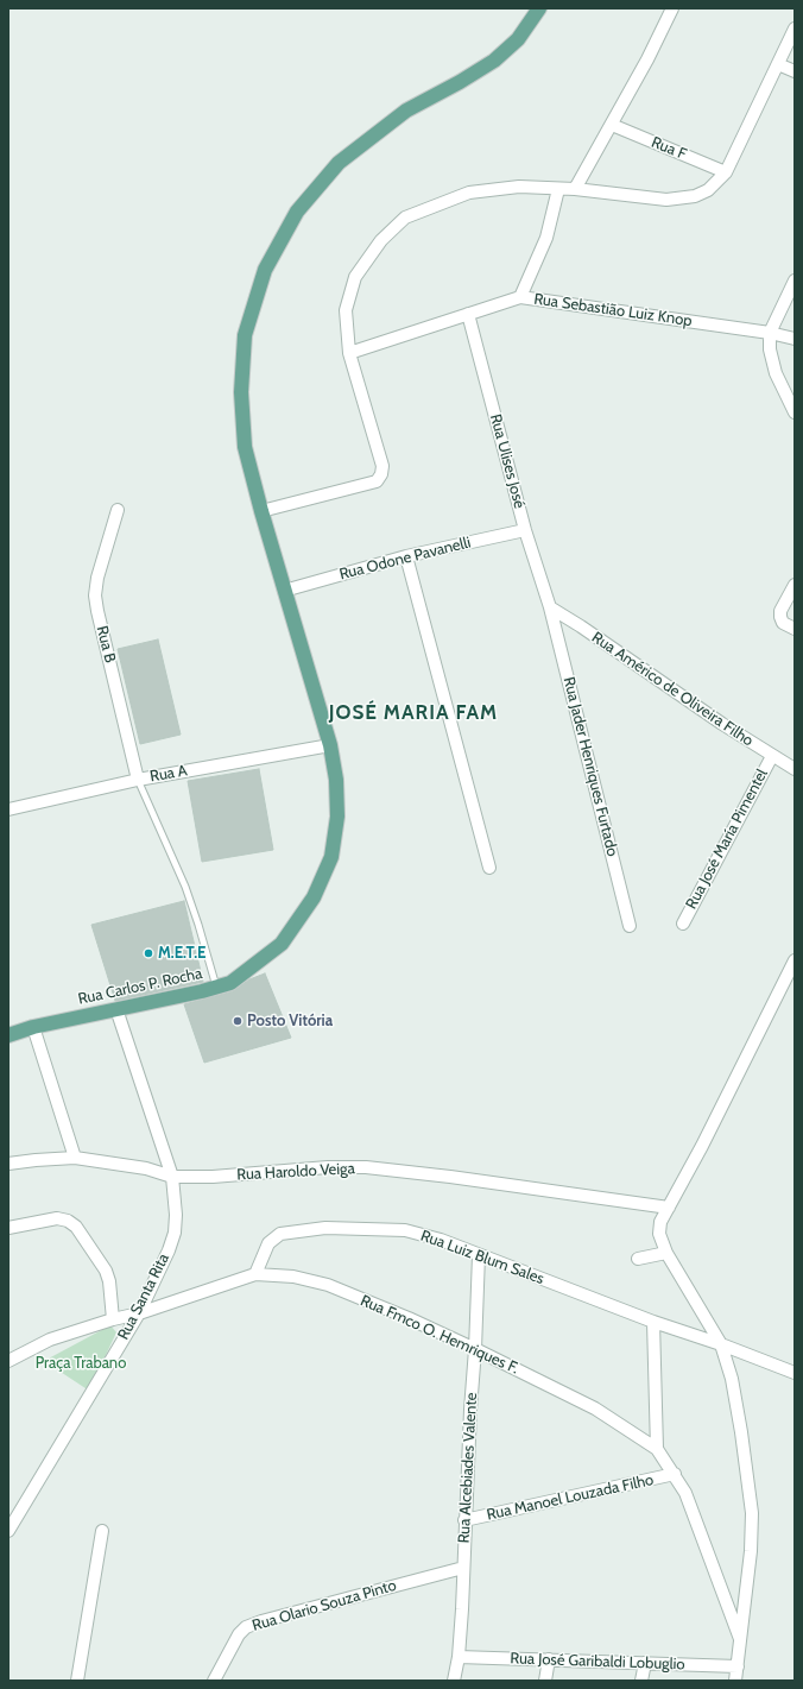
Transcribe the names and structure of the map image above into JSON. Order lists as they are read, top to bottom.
{
  "streets": {
    "main road": ["Rua Carlos P. Rocha"],
    "street": [
      "Rua F",
      "Rua Sebastião Luiz Knop",
      "Rua Ulises José",
      "Rua Odone Pavanelli",
      "Rua B",
      "Rua Américo de Oliveira Filho",
      "Rua Jader Henriques Furtado",
      "Rua A",
      "Rua José María Pimentel",
      "Rua Haroldo Veiga",
      "Rua Luiz Blum Sales",
      "Rua Santa Rita",
      "Rua Fmco O. Hemriques F.",
      "Rua Alcebiades Valente",
      "Rua Manoel Louzada Filho",
      "Rua Olario Souza Pinto",
      "Rua José Garibaldi Lobuglio"
    ]
  },
  "crossings": [
    ["Rua Sebastião Luiz Knop", "Rua Ulises José"],
    ["Rua Ulises José", "Rua Odone Pavanelli"],
    ["Rua Ulises José", "Rua Américo de Oliveira Filho"],
    ["Rua Ulises José", "Rua Jader Henriques Furtado"],
    ["Rua Odone Pavanelli", "Rua Carlos P. Rocha"],
    ["Rua B", "Rua A"],
    ["Rua Américo de Oliveira Filho", "Rua Jader Henriques Furtado"],
    ["Rua Américo de Oliveira Filho", "Rua José María Pimentel"],
    ["Rua A", "Rua Carlos P. Rocha"],
    ["Rua Carlos P. Rocha", "Rua Santa Rita"],
    ["Rua Haroldo Veiga", "Rua Santa Rita"],
    ["Rua Luiz Blum Sales", "Rua Fmco O. Hemriques F."],
    ["Rua Luiz Blum Sales", "Rua Alcebiades Valente"],
    ["Rua Santa Rita", "Rua Fmco O. Hemriques F."],
    ["Rua Fmco O. Hemriques F.", "Rua Alcebiades Valente"],
    ["Rua Fmco O. Hemriques F.", "Rua Manoel Louzada Filho"],
    ["Rua Alcebiades Valente", "Rua Manoel Louzada Filho"],
    ["Rua Alcebiades Valente", "Rua Olario Souza Pinto"],
    ["Rua Alcebiades Valente", "Rua José Garibaldi Lobuglio"]
  ],
  "districts": ["JOSÉ MARIA FAM"],
  "parks": ["Praça Trabano"],
  "places": ["M.E.T.E", "Posto Vitória"]
}
